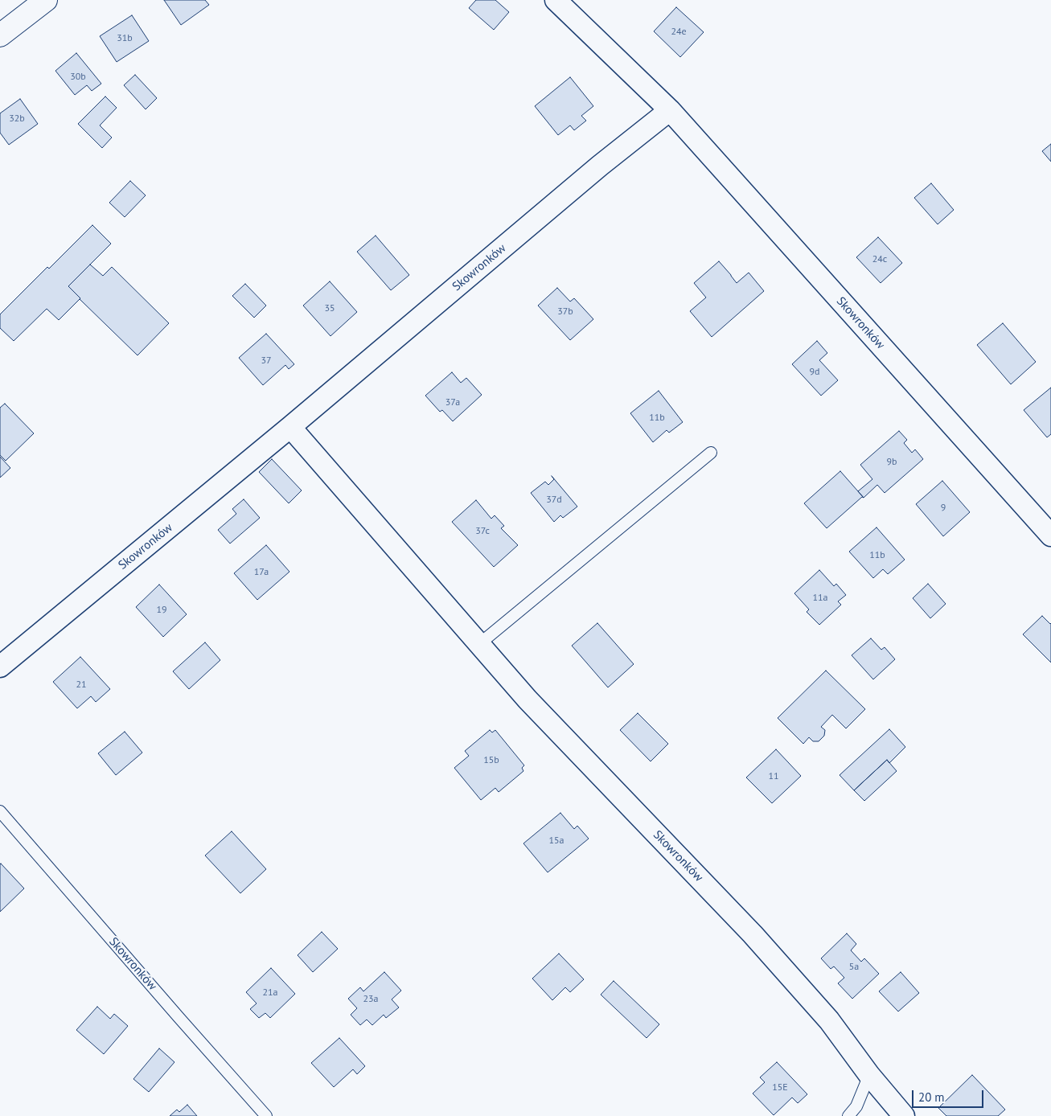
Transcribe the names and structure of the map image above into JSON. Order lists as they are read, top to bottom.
{
  "streets": {
    "street": ["Skowronków"]
  },
  "house_numbers": [
    "24e",
    "31b",
    "30b",
    "32b",
    "24c",
    "35",
    "37b",
    "37",
    "9d",
    "37a",
    "11b",
    "9b",
    "37d",
    "9",
    "37c",
    "11b",
    "17a",
    "11a",
    "19",
    "21",
    "15b",
    "11",
    "15a",
    "5a",
    "21a",
    "23a",
    "15E"
  ],
  "scale_bar": "20 m"
}
